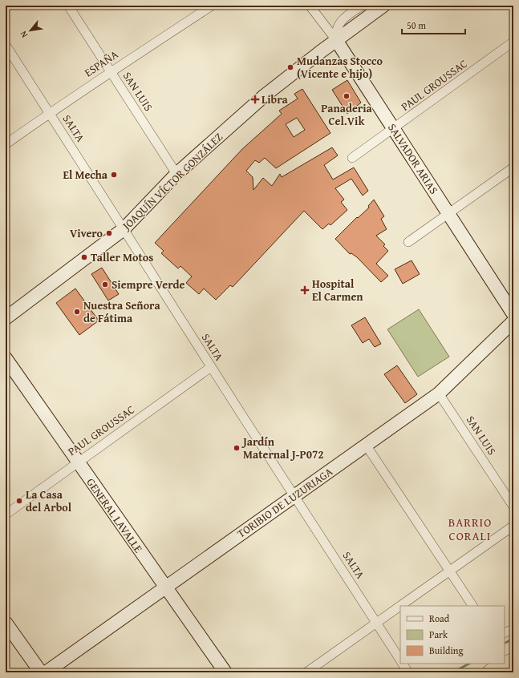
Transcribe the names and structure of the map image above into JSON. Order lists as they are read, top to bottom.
{
  "streets": {
    "street": [
      "ESPAÑA",
      "PAUL GROUSSAC",
      "SAN LUIS",
      "SALTA",
      "SALVADOR ARIAS",
      "JOAQUÍN VÍCTOR GONZÁLEZ",
      "TORIBIO DE LUZURIAGA",
      "GENERAL LAVALLE"
    ]
  },
  "crossings": [
    ["ESPAÑA", "SAN LUIS"],
    ["ESPAÑA", "SALTA"],
    ["PAUL GROUSSAC", "SALTA"],
    ["PAUL GROUSSAC", "SALVADOR ARIAS"],
    ["PAUL GROUSSAC", "GENERAL LAVALLE"],
    ["SAN LUIS", "JOAQUÍN VÍCTOR GONZÁLEZ"],
    ["SAN LUIS", "TORIBIO DE LUZURIAGA"],
    ["SALTA", "JOAQUÍN VÍCTOR GONZÁLEZ"],
    ["SALTA", "TORIBIO DE LUZURIAGA"],
    ["SALVADOR ARIAS", "JOAQUÍN VÍCTOR GONZÁLEZ"],
    ["TORIBIO DE LUZURIAGA", "GENERAL LAVALLE"]
  ],
  "districts": ["BARRIO CORALI"],
  "places": {
    "other": [
      "Mudanzas Stocco (Vicente e hijo)",
      "Panaderia Cel.Vik",
      "El Mecha",
      "Vivero",
      "Taller Motos",
      "Siempre Verde",
      "Nuestra Señora de Fátima",
      "Jardín Maternal J-P072",
      "La Casa del Arbol"
    ],
    "health": ["Libra", "Hospital El Carmen"]
  },
  "legend": ["Road", "Park", "Building"],
  "scale_bar": "50 m",
  "north": "bottom left"
}
